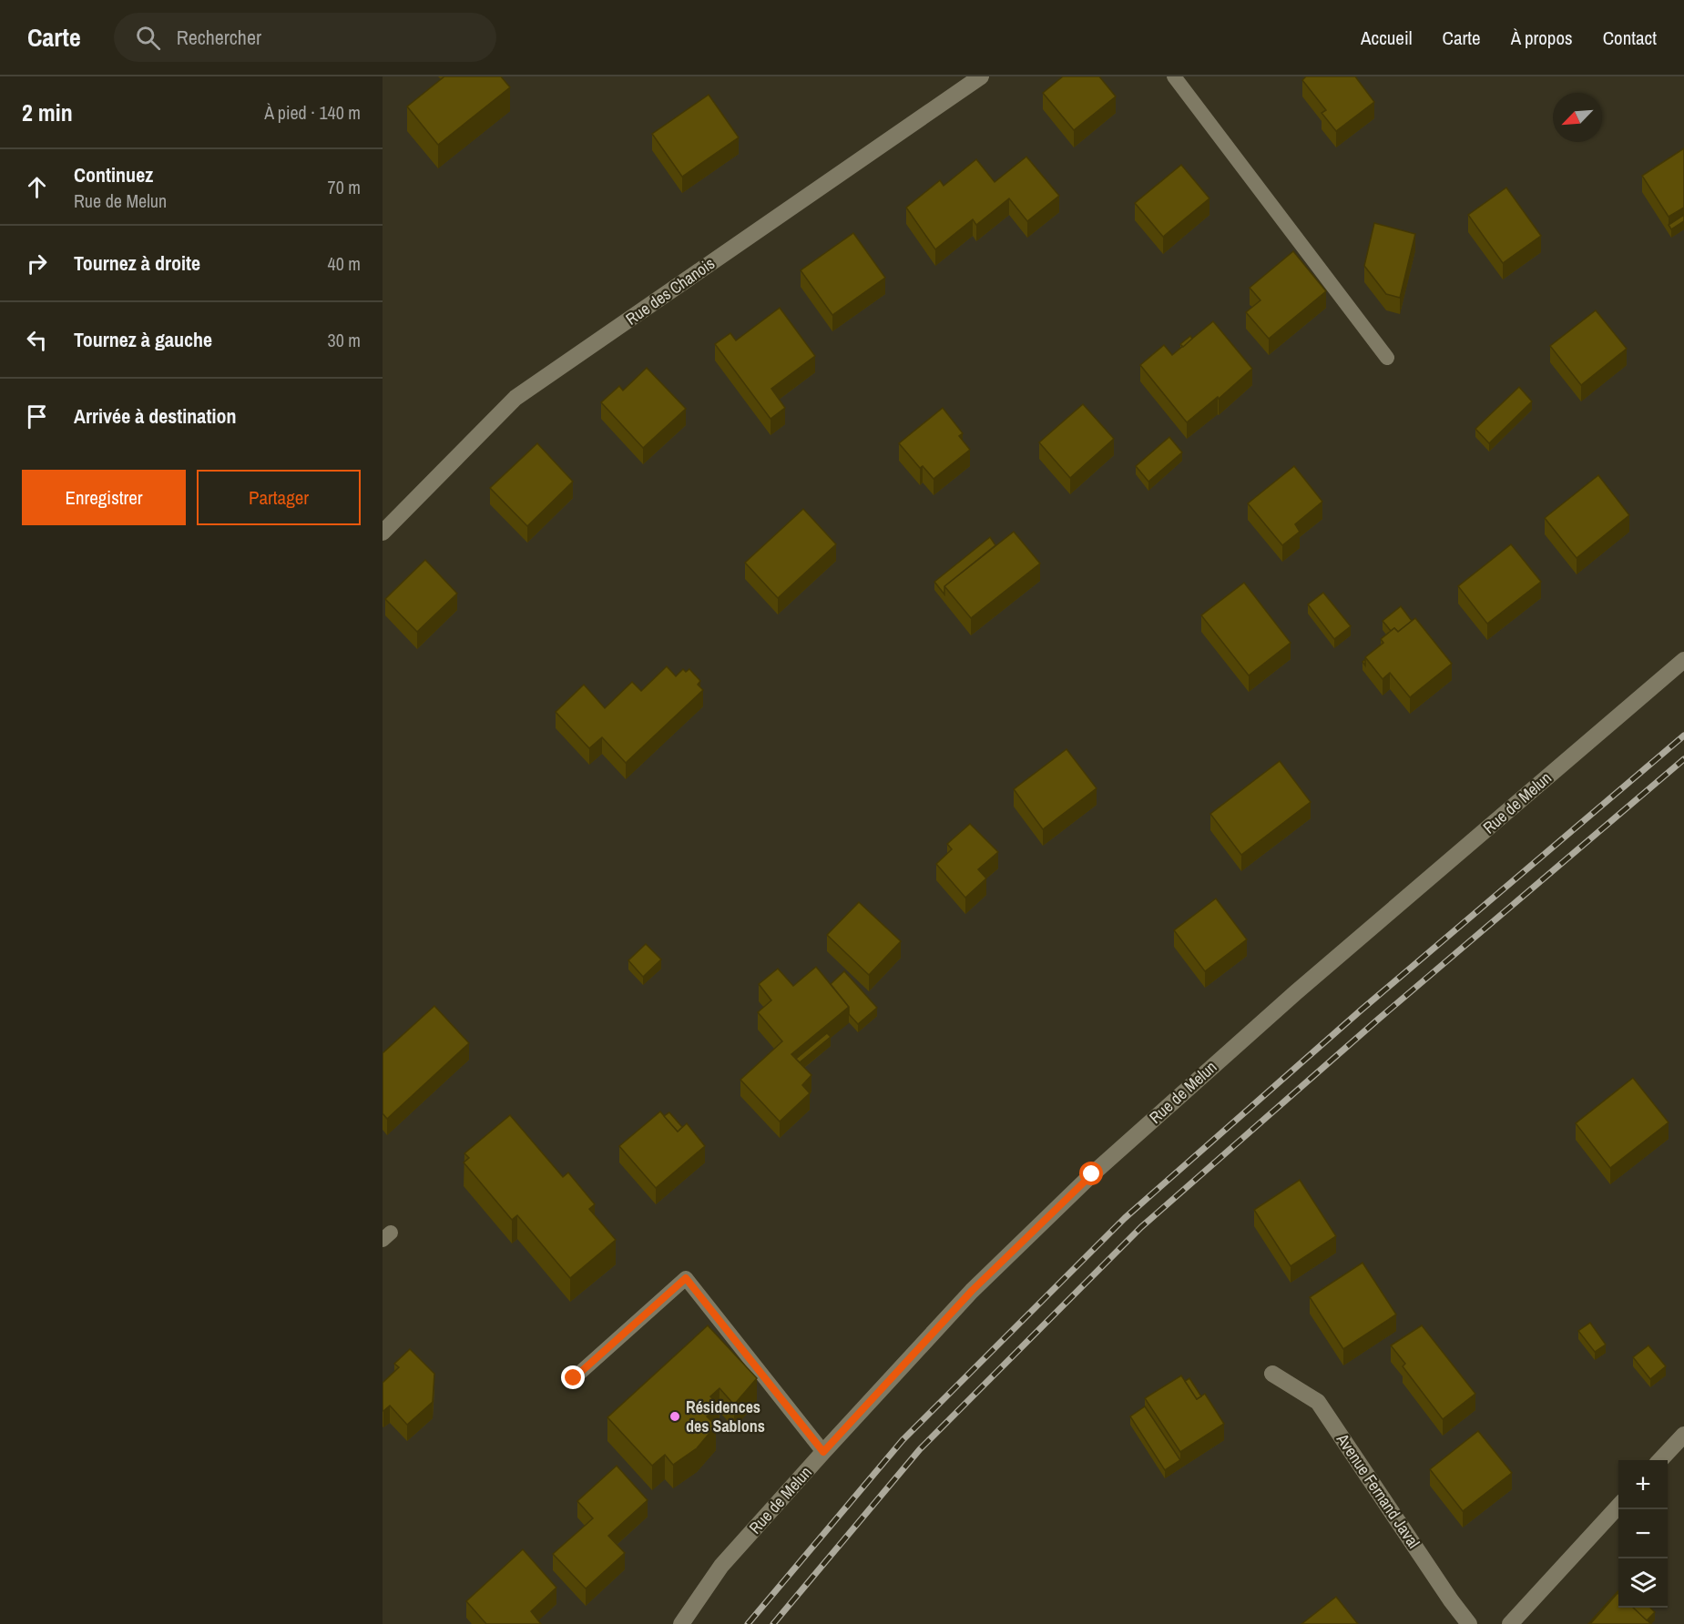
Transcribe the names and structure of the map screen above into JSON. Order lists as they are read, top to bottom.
{
  "streets": {
    "street": ["Rue des Chanois", "Rue de Melun", "Avenue Fernand Javal"]
  },
  "places": ["Résidences des Sablons"],
  "north": "bottom left",
  "page": {
    "header": "Carte",
    "search": "Rechercher",
    "nav": [
      "Accueil",
      "Carte",
      "À propos",
      "Contact"
    ],
    "heading": ["2 min", "À pied · 140 m"],
    "list": [
      ["Continuez", "Rue de Melun", "70 m"],
      ["Tournez à droite", "40 m"],
      ["Tournez à gauche", "30 m"],
      "Arrivée à destination"
    ],
    "buttons": ["Enregistrer", "Partager"],
    "map_buttons": ["+", "−"]
  }
}
